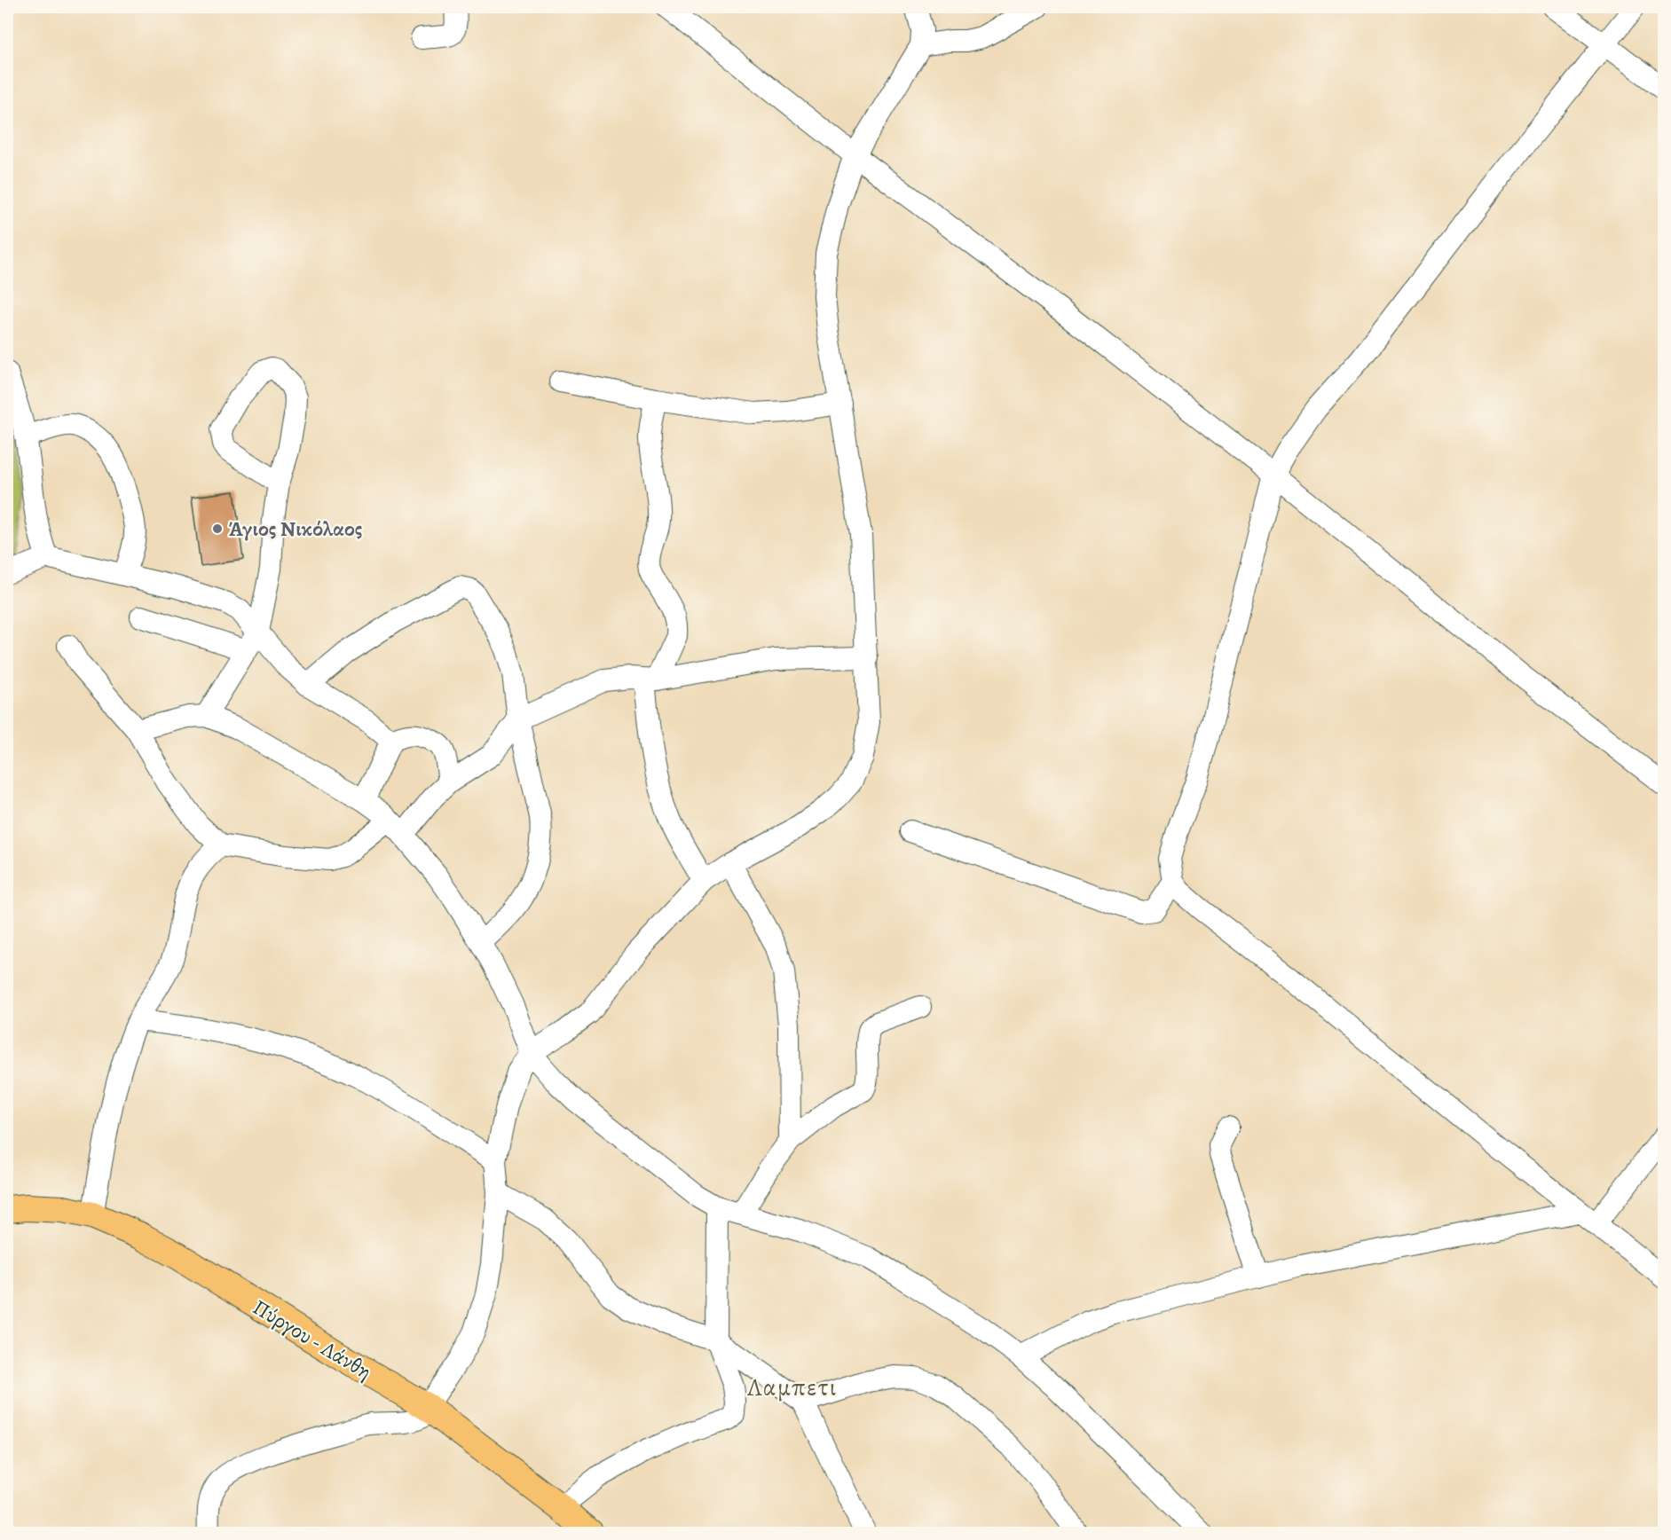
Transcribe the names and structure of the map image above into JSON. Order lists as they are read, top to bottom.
{
  "streets": {
    "main road": ["Πύργου - Λάνθη"]
  },
  "districts": ["Λαμπετι"],
  "places": ["Άγιος Νικόλαος"]
}
